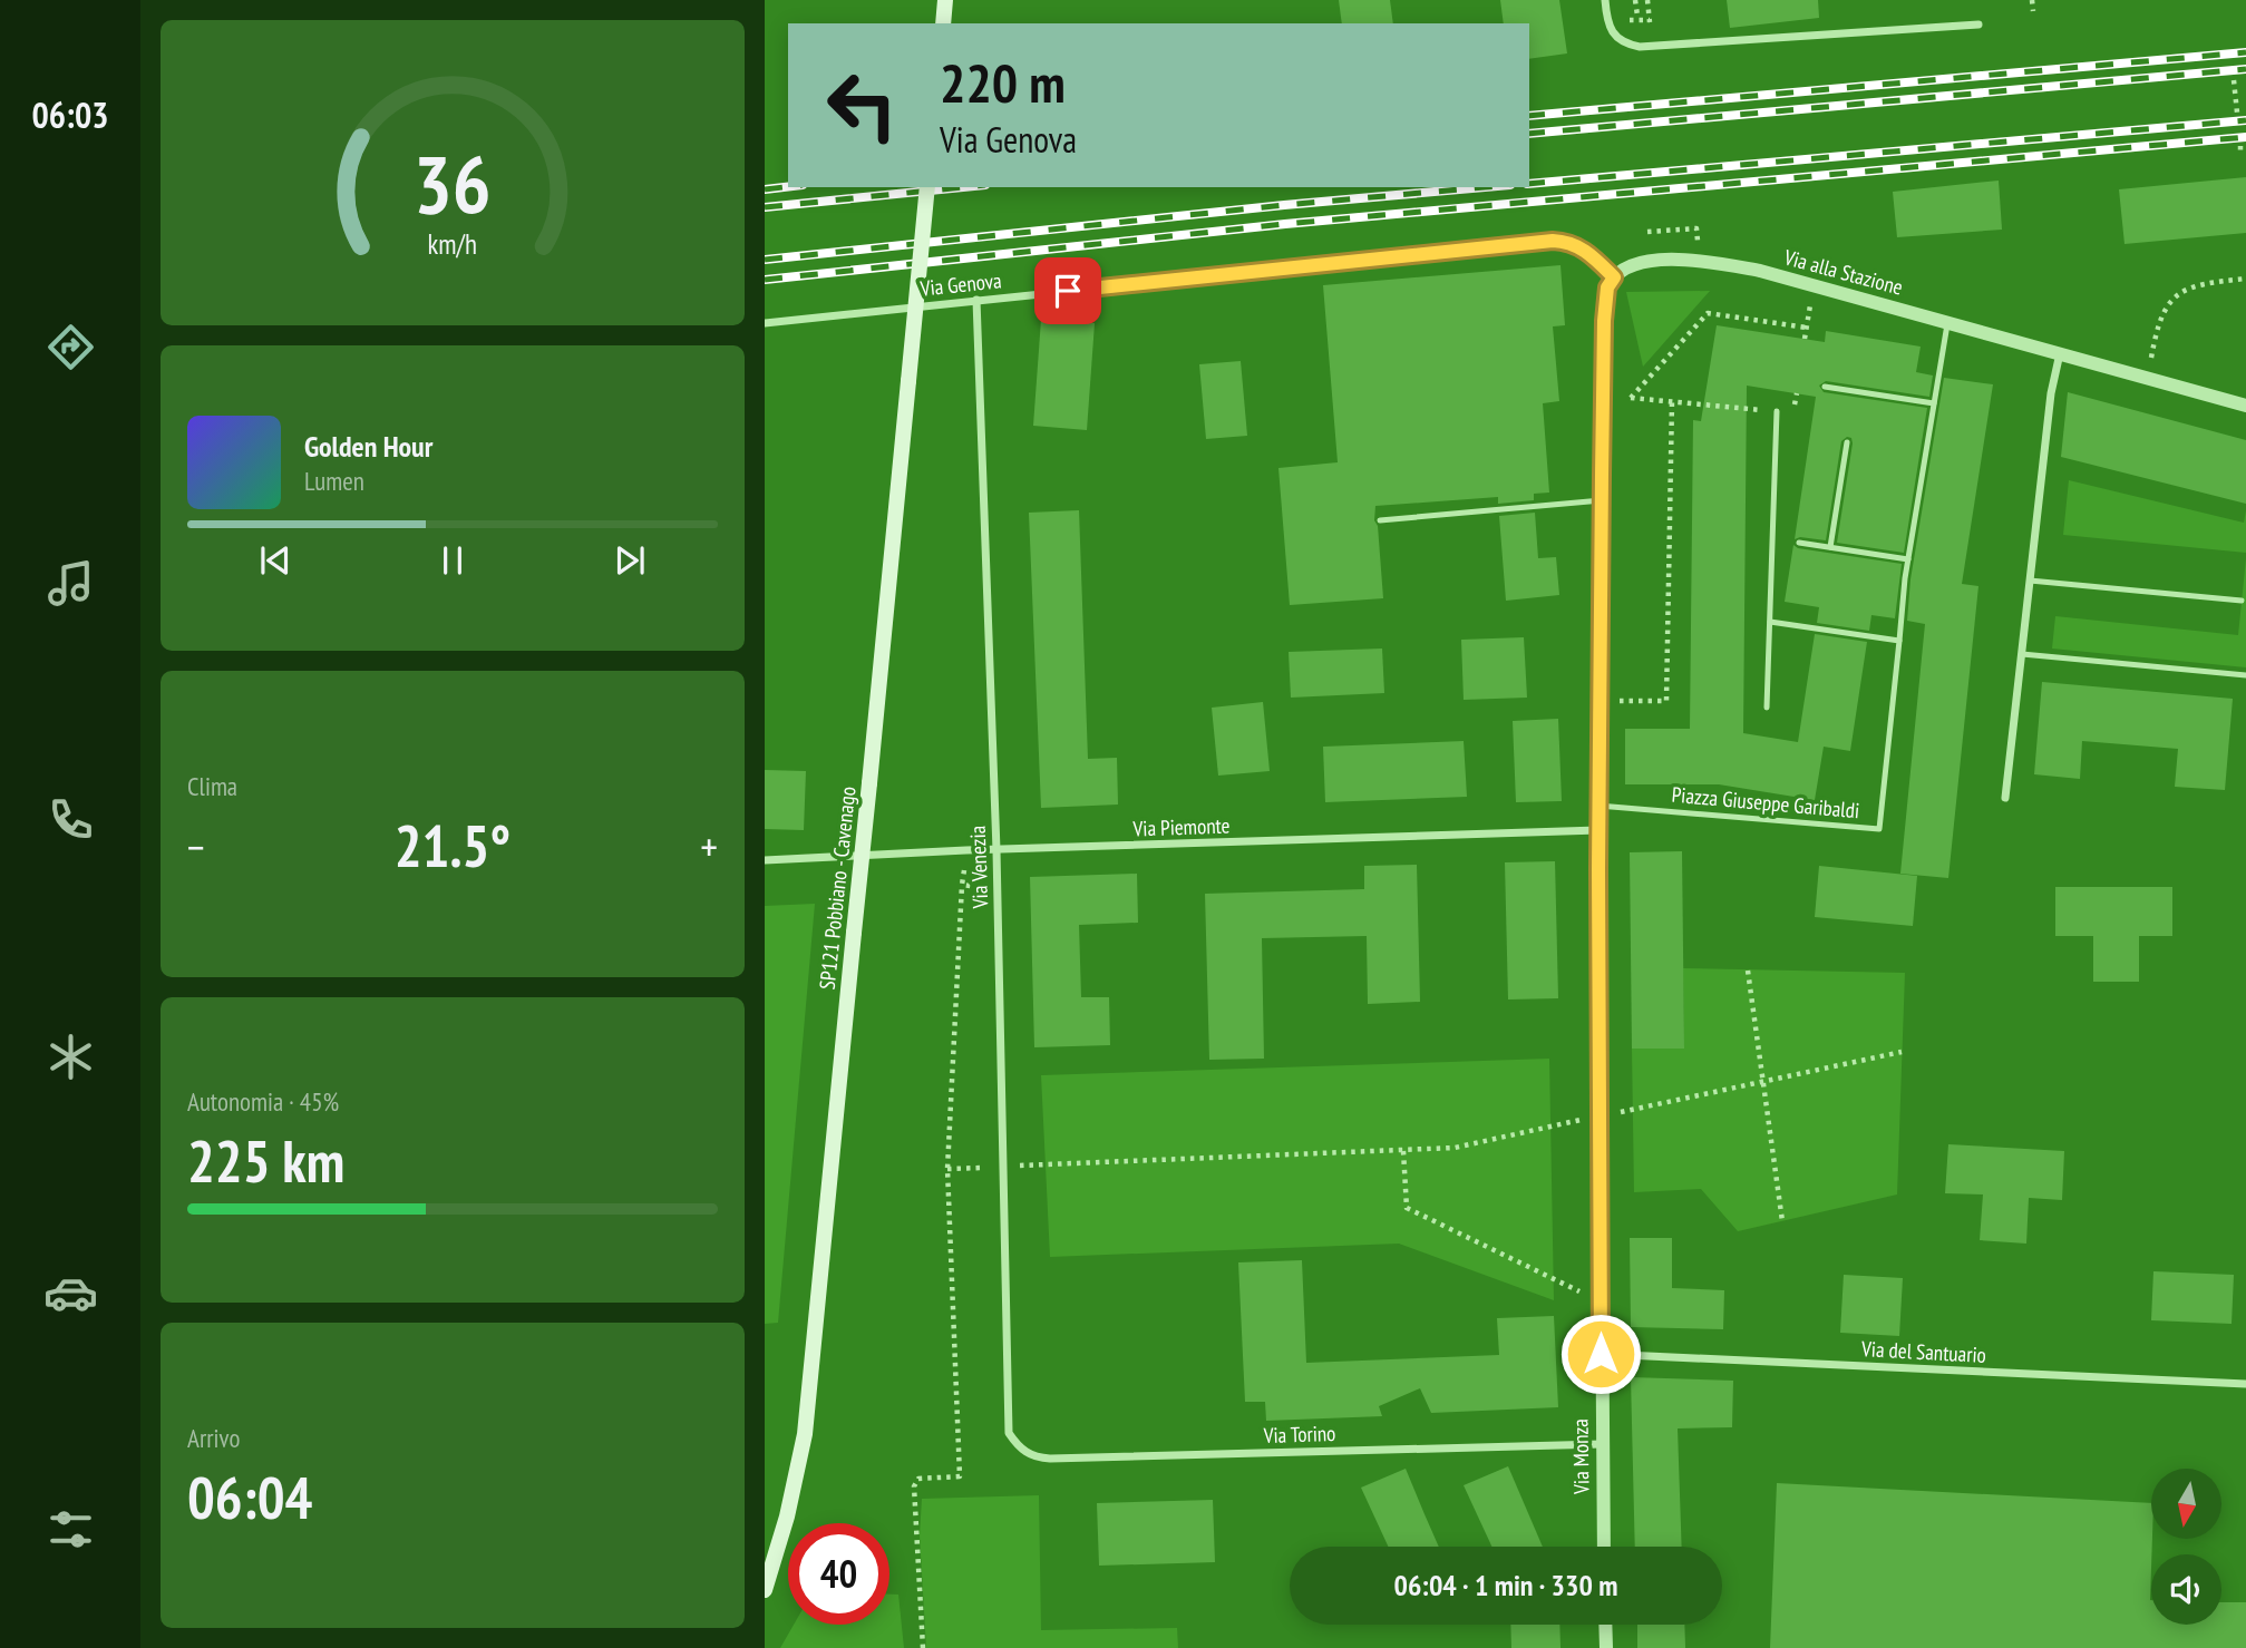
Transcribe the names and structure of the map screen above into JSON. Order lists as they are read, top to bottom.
{
  "streets": {
    "main road": ["SP121 Pobbiano - Cavenago"],
    "street": [
      "Via alla Stazione",
      "Via Genova",
      "Via Piemonte",
      "Via Venezia",
      "Via del Santuario",
      "Via Torino",
      "Via Monza"
    ],
    "lane": ["Piazza Giuseppe Garibaldi"]
  },
  "crossings": [
    ["Via alla Stazione", "Via Genova"],
    ["Via alla Stazione", "Piazza Giuseppe Garibaldi"],
    ["Via alla Stazione", "Via Monza"],
    ["Via Genova", "Via Venezia"],
    ["Via Genova", "Via Monza"],
    ["Piazza Giuseppe Garibaldi", "Via Monza"],
    ["Via Piemonte", "Via Venezia"],
    ["Via Piemonte", "Via Monza"],
    ["Via Venezia", "Via Torino"],
    ["Via del Santuario", "Via Monza"],
    ["Via Torino", "Via Monza"]
  ],
  "north": "bottom",
  "page": {
    "tabs": "06:03",
    "turn": ["220 m", "Via Genova"],
    "song": ["Golden Hour", "Lumen"],
    "tile": [
      "Clima",
      ["Autonomia · 45%", "225 km"],
      ["Arrivo", "06:04"]
    ],
    "heat": ["−", "21.5°", "+"],
    "limit": "40",
    "trip": "06:04 · 1 min · 330 m",
    "gauge": ["36", "km/h"]
  }
}
